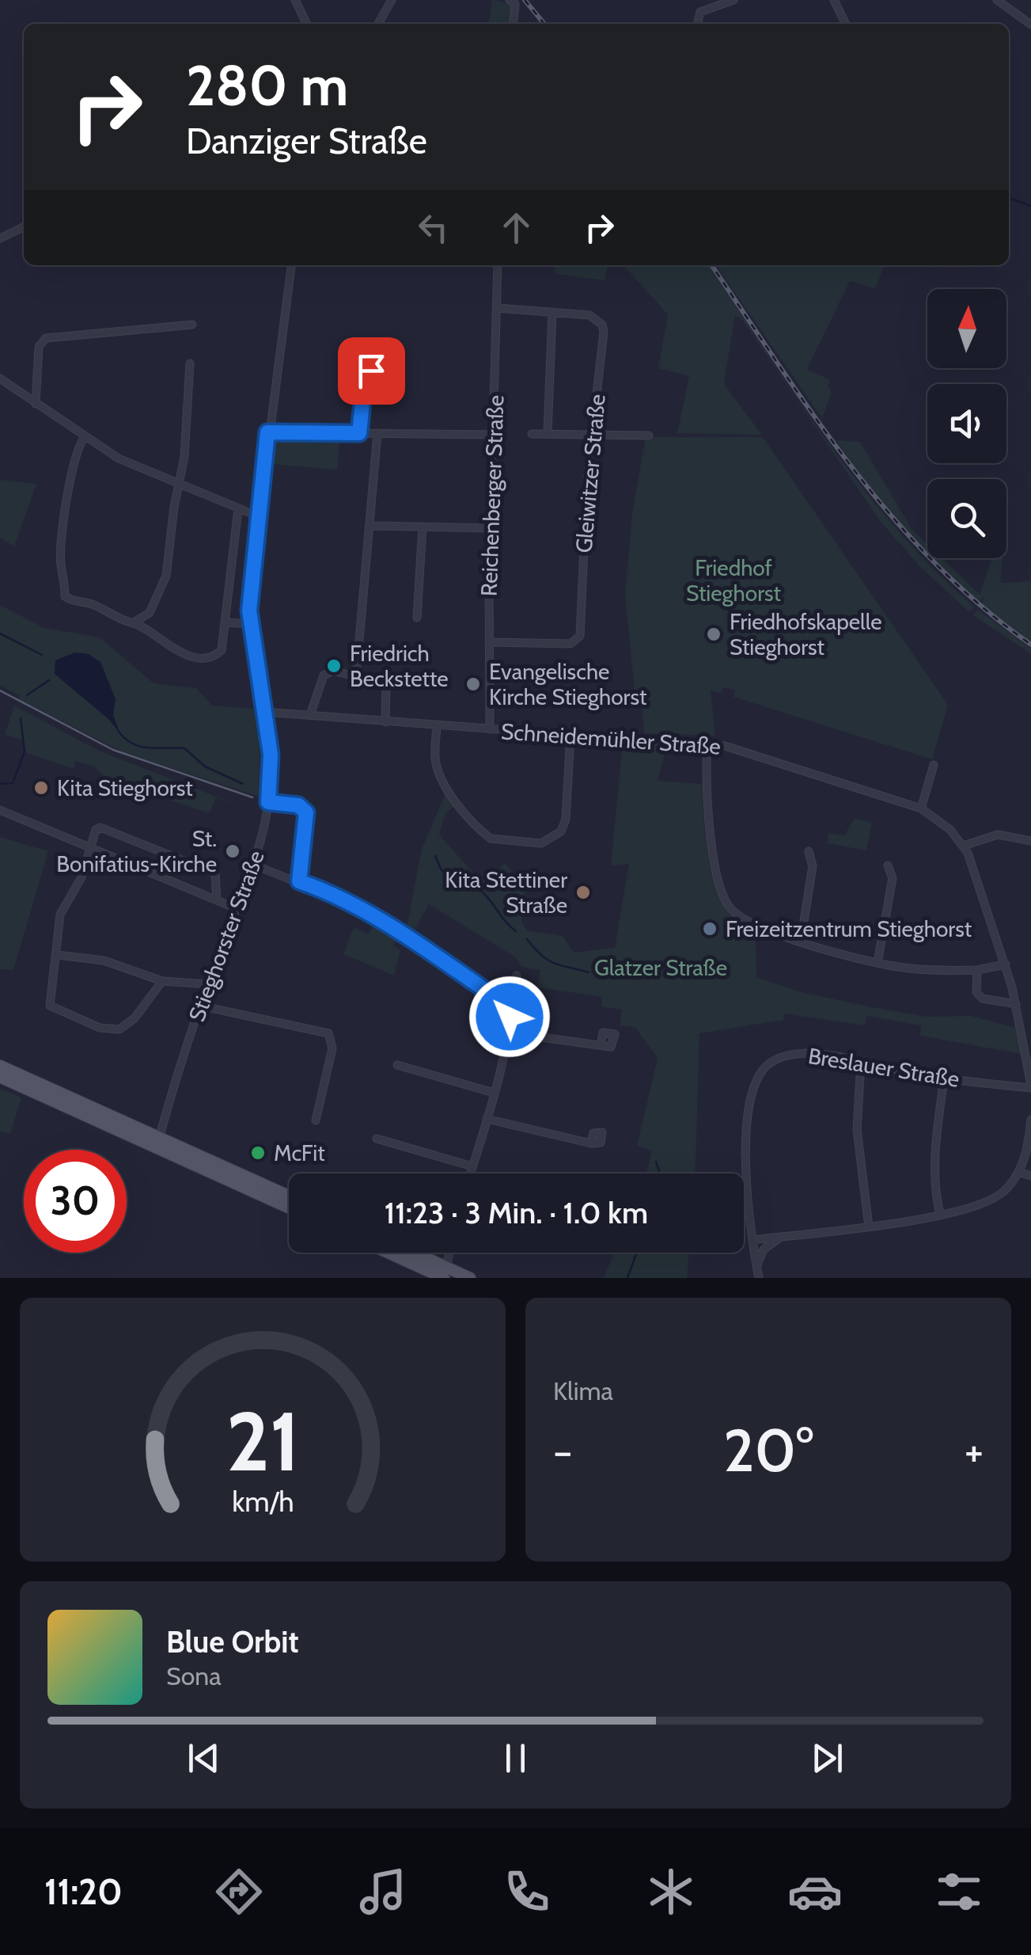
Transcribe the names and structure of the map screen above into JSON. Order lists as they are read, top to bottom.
{
  "streets": {
    "street": [
      "Gleiwitzer Straße",
      "Reichenberger Straße",
      "Schneidemühler Straße",
      "Stieghorster Straße",
      "Breslauer Straße"
    ]
  },
  "crossings": [
    ["Gleiwitzer Straße", "Reichenberger Straße"],
    ["Reichenberger Straße", "Schneidemühler Straße"],
    ["Schneidemühler Straße", "Stieghorster Straße"],
    ["Schneidemühler Straße", "Breslauer Straße"]
  ],
  "parks": ["Friedhof Stieghorst", "Glatzer Straße"],
  "places": [
    "Friedhofskapelle Stieghorst",
    "Friedrich Beckstette",
    "Evangelische Kirche Stieghorst",
    "Kita Stieghorst",
    "St. Bonifatius-Kirche",
    "Kita Stettiner Straße",
    "Freizeitzentrum Stieghorst",
    "McFit"
  ],
  "north": "top",
  "page": {
    "turn": ["280 m", "Danziger Straße"],
    "limit": "30",
    "trip": "11:23 · 3 Min. · 1.0 km",
    "tile": "Klima",
    "heat": ["−", "20°", "+"],
    "song": ["Blue Orbit", "Sona"],
    "tabs": "11:20",
    "gauge": ["21", "km/h"]
  }
}
